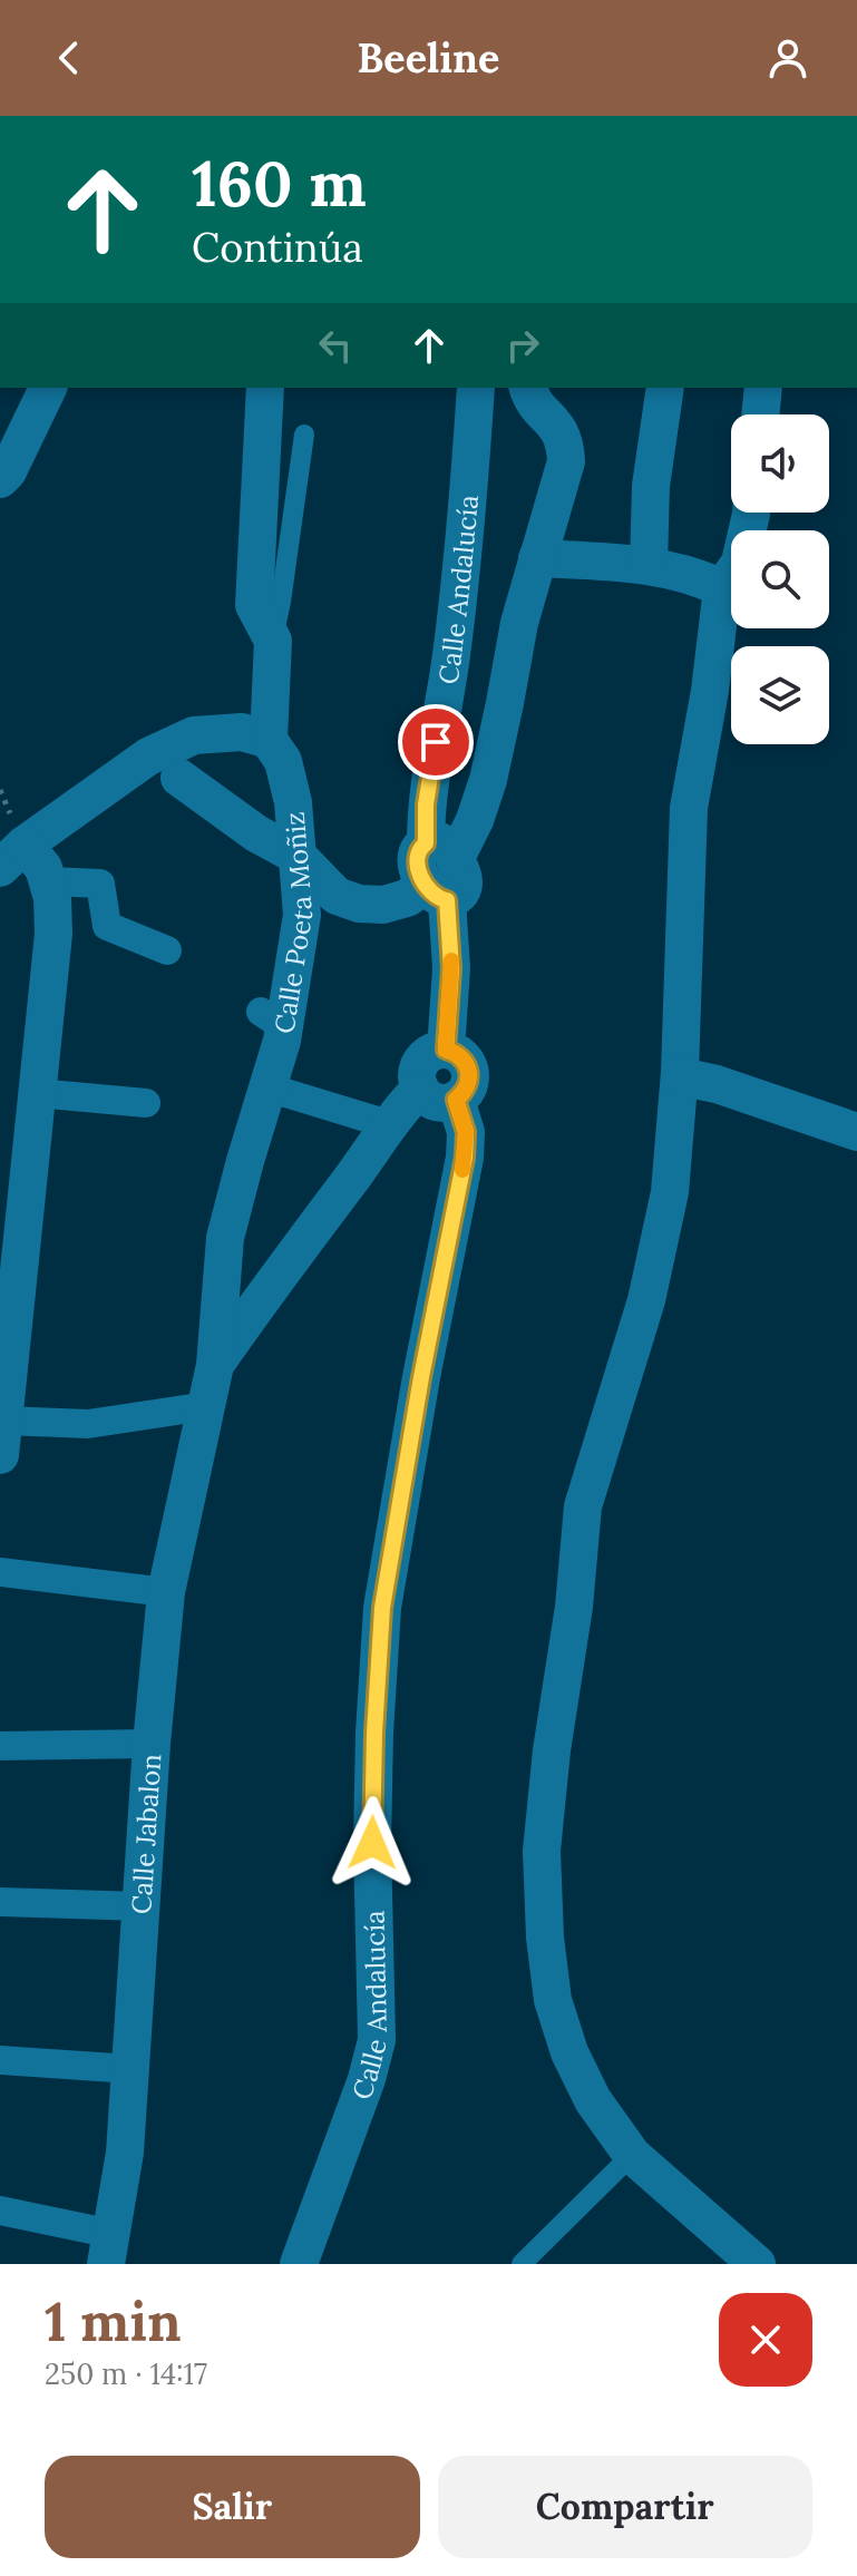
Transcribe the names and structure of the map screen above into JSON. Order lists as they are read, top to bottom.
{
  "streets": {
    "street": ["Calle Andalucía", "Calle Poeta Moñiz", "Calle Jabalon"]
  },
  "crossings": [
    ["Calle Poeta Moñiz", "Calle Jabalon"]
  ],
  "page": {
    "header": "Beeline",
    "turn": ["160 m", "Continúa"],
    "heading": ["1 min", "250 m · 14:17"],
    "buttons": ["Salir", "Compartir"]
  }
}
